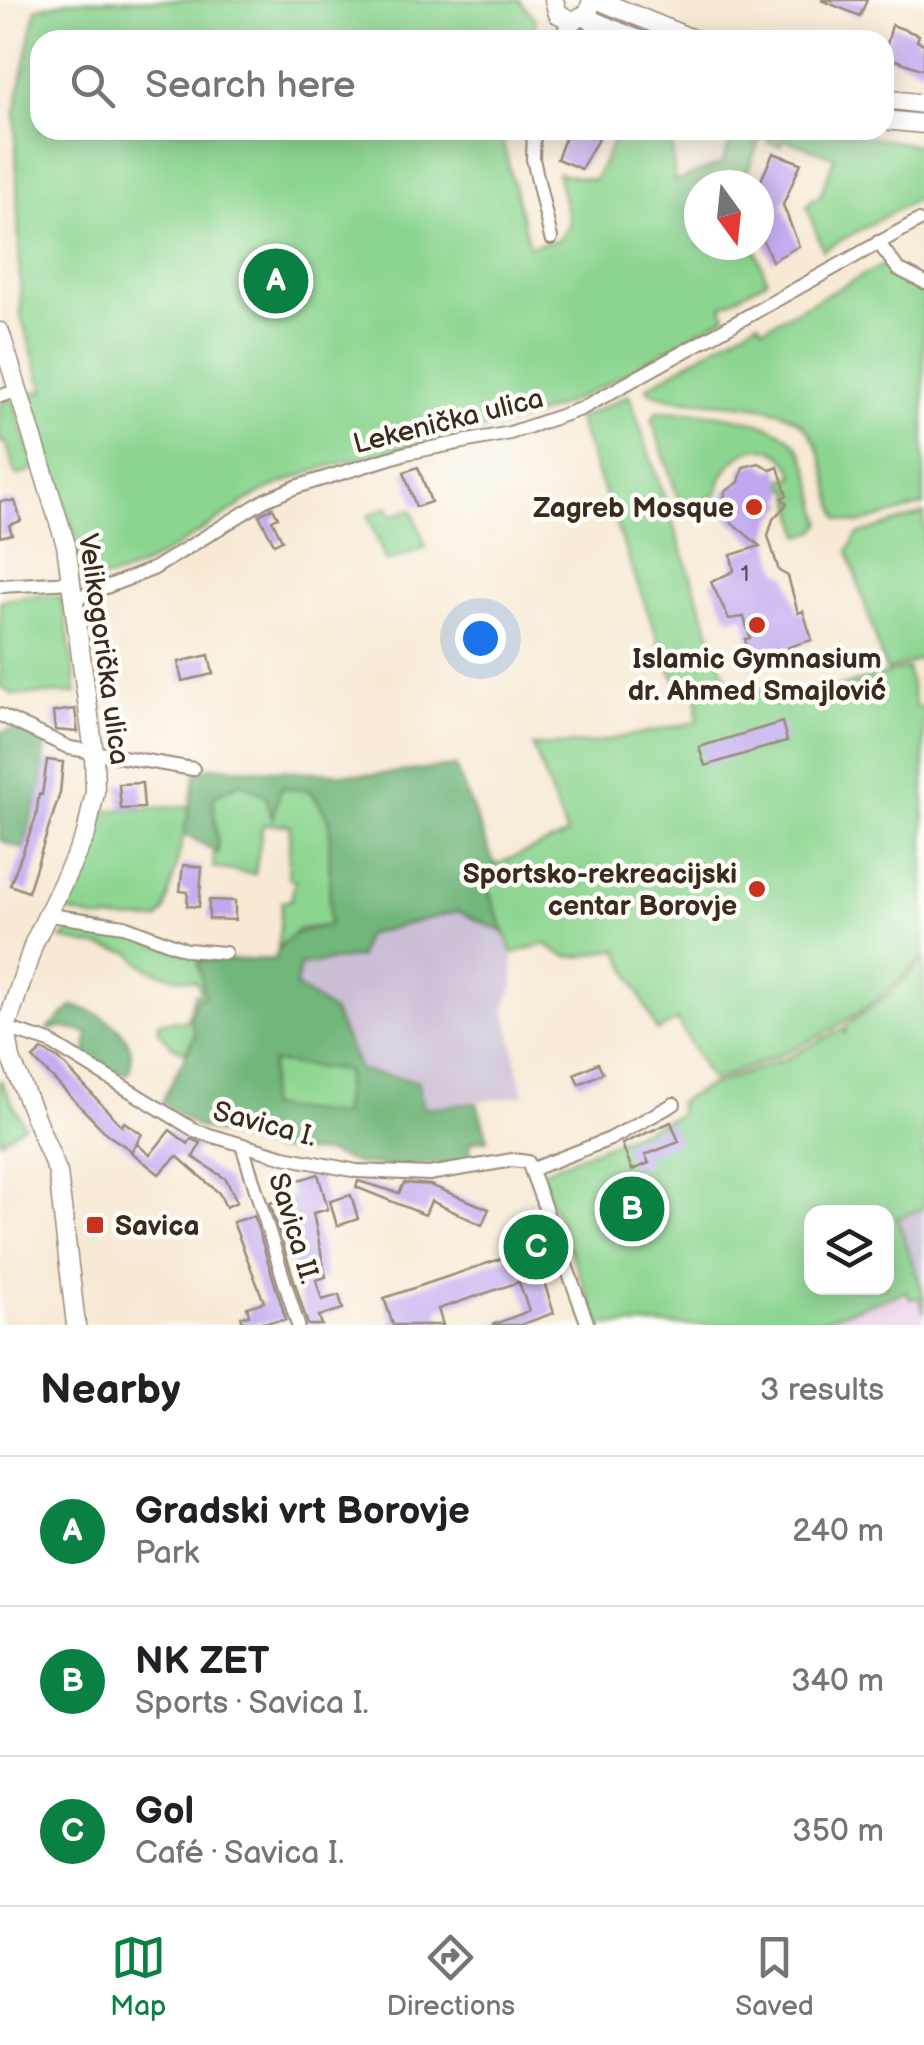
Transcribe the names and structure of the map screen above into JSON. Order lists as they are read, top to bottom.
{
  "streets": {
    "street": [
      "Lekenička ulica",
      "Velikogorička ulica",
      "Savica I.",
      "Savica II."
    ]
  },
  "crossings": [
    ["Lekenička ulica", "Velikogorička ulica"],
    ["Velikogorička ulica", "Savica I."],
    ["Savica I.", "Savica II."]
  ],
  "places": {
    "other": ["Zagreb Mosque", "Islamic Gymnasium dr. Ahmed Smajlović", "Sportsko-rekreacijski centar Borovje"],
    "transit": ["Savica"]
  },
  "house_numbers": ["1"],
  "north": "bottom",
  "page": {
    "search": "Search here",
    "pins": ["A", "B", "C"],
    "heading": ["Nearby", "3 results"],
    "list": [
      {
        "mark": "A",
        "name": "Gradski vrt Borovje",
        "note": "Park",
        "value": "240 m"
      },
      {
        "mark": "B",
        "name": "NK ZET",
        "note": "Sports · Savica I.",
        "value": "340 m"
      },
      {
        "mark": "C",
        "name": "Gol",
        "note": "Café · Savica I.",
        "value": "350 m"
      }
    ],
    "nav": ["Map", "Directions", "Saved"]
  }
}
